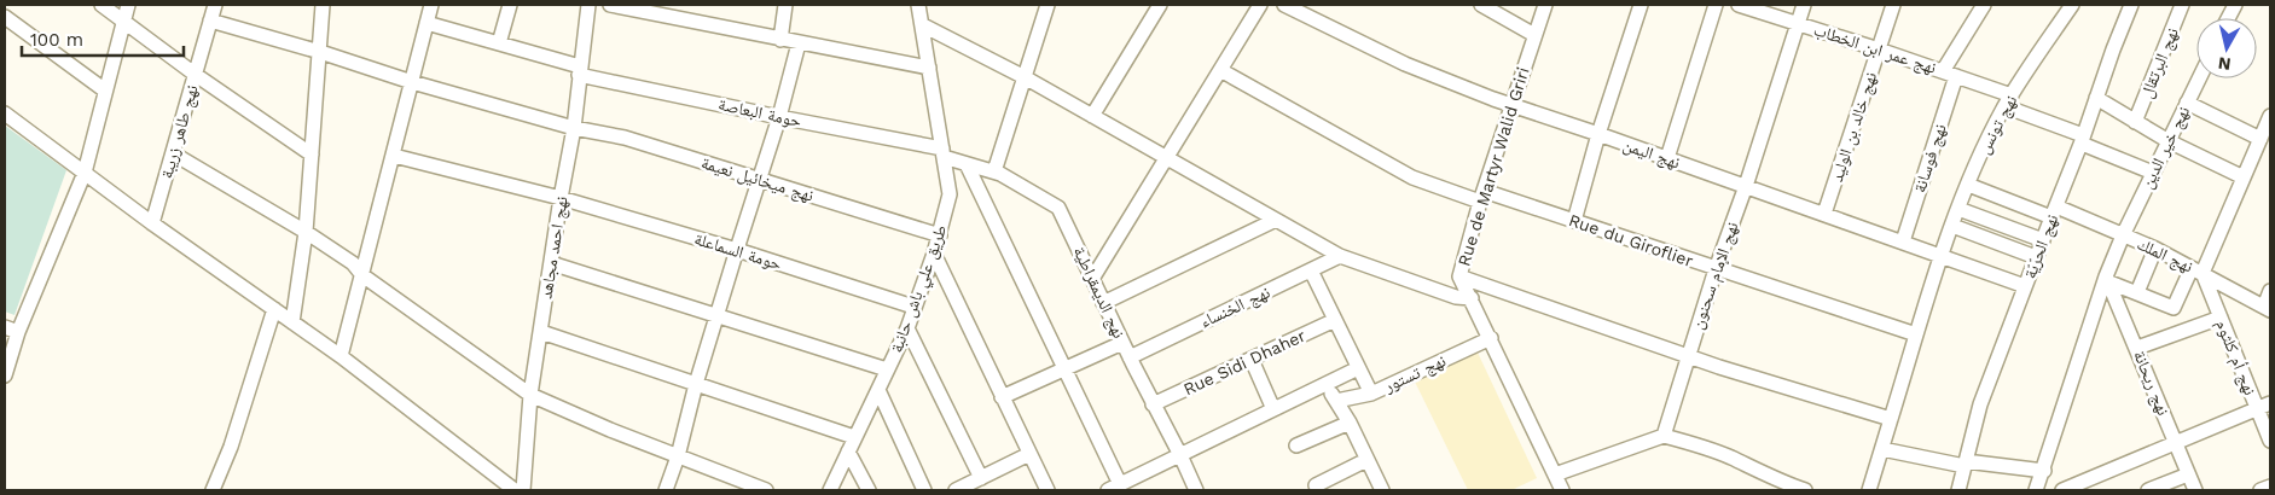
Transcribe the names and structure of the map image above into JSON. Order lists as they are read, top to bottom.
{
  "streets": {
    "street": [
      "نهج عمر ابن الخطاب",
      "نهج البرتقال",
      "حومة البعاصة",
      "نهج تونس",
      "نهج خالد بن الوليد",
      "نهج طاهر زريبة",
      "نهج خير الدين",
      "نهج اليمن",
      "نهج فوسانة",
      "Rue de Martyr Walid Griri",
      "نهج ميخائيل نعيمة",
      "Rue du Giroflier",
      "نهج الحرّيّة",
      "نهج احمد مجاهد",
      "حومة السماعلة",
      "نهج الملك",
      "نهج الإمام سحنون",
      "طريق علي باش حانبة",
      "نهج الديمقراطية",
      "نهج الخنساء",
      "نهج أم كلثوم",
      "Rue Sidi Dhaher",
      "نهج تستور",
      "نهج ريحانة"
    ]
  },
  "crossings": [
    ["نهج عمر ابن الخطاب", "نهج تونس"],
    ["نهج عمر ابن الخطاب", "نهج خالد بن الوليد"],
    ["نهج عمر ابن الخطاب", "نهج فوسانة"],
    ["نهج عمر ابن الخطاب", "نهج الحرّيّة"],
    ["نهج عمر ابن الخطاب", "نهج الإمام سحنون"],
    ["حومة البعاصة", "نهج احمد مجاهد"],
    ["حومة البعاصة", "طريق علي باش حانبة"],
    ["حومة البعاصة", "نهج الديمقراطية"],
    ["نهج تونس", "نهج اليمن"],
    ["نهج تونس", "Rue du Giroflier"],
    ["نهج تونس", "نهج الملك"],
    ["نهج خالد بن الوليد", "نهج اليمن"],
    ["نهج طاهر زريبة", "نهج ميخائيل نعيمة"],
    ["نهج خير الدين", "نهج الملك"],
    ["نهج خير الدين", "نهج ريحانة"],
    ["نهج اليمن", "نهج فوسانة"],
    ["نهج اليمن", "Rue de Martyr Walid Griri"],
    ["نهج اليمن", "نهج الحرّيّة"],
    ["نهج اليمن", "نهج الإمام سحنون"],
    ["Rue de Martyr Walid Griri", "Rue du Giroflier"],
    ["Rue de Martyr Walid Griri", "نهج تستور"],
    ["نهج ميخائيل نعيمة", "نهج احمد مجاهد"],
    ["نهج ميخائيل نعيمة", "طريق علي باش حانبة"],
    ["Rue du Giroflier", "نهج الإمام سحنون"],
    ["نهج الحرّيّة", "نهج الملك"],
    ["نهج احمد مجاهد", "حومة السماعلة"],
    ["حومة السماعلة", "طريق علي باش حانبة"],
    ["نهج الملك", "نهج أم كلثوم"],
    ["طريق علي باش حانبة", "نهج الديمقراطية"],
    ["نهج الديمقراطية", "نهج الخنساء"],
    ["نهج الديمقراطية", "Rue Sidi Dhaher"]
  ],
  "scale_bar": "100 m",
  "north": "bottom"
}
